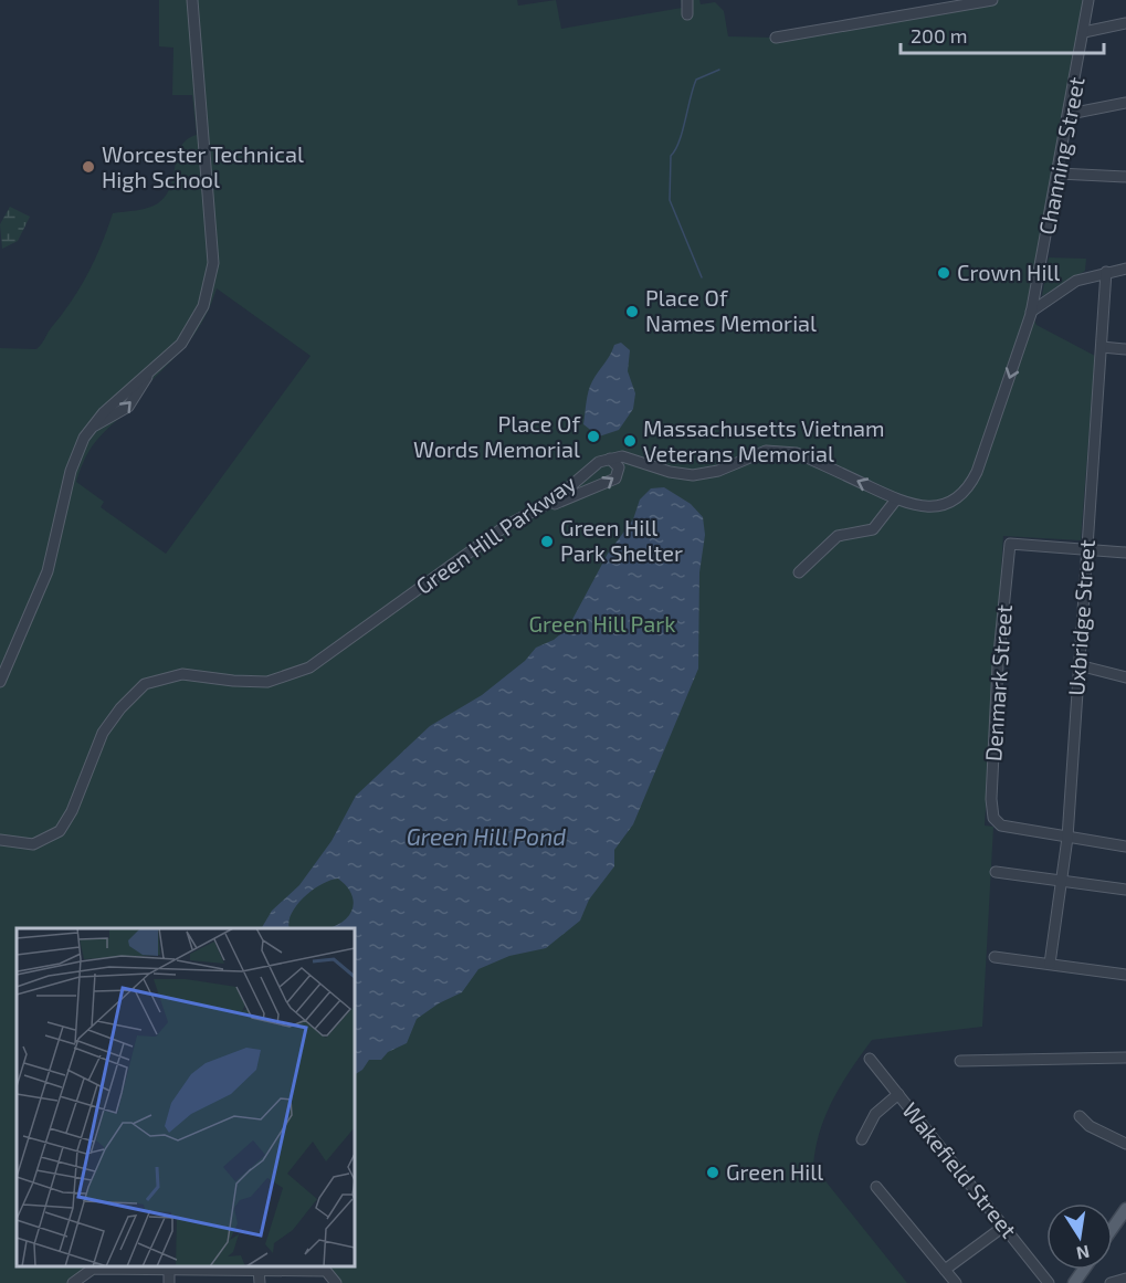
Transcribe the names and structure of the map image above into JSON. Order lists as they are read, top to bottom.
{
  "streets": {
    "street": [
      "Channing Street",
      "Green Hill Parkway",
      "Uxbridge Street",
      "Denmark Street",
      "Wakefield Street"
    ]
  },
  "crossings": [
    ["Uxbridge Street", "Denmark Street"]
  ],
  "water": ["Green Hill Pond"],
  "parks": ["Green Hill Park"],
  "places": [
    "Worcester Technical High School",
    "Crown Hill",
    "Place Of Names Memorial",
    "Place Of Words Memorial",
    "Massachusetts Vietnam Veterans Memorial",
    "Green Hill Park Shelter",
    "Green Hill"
  ],
  "scale_bar": "200 m",
  "north": "bottom"
}
